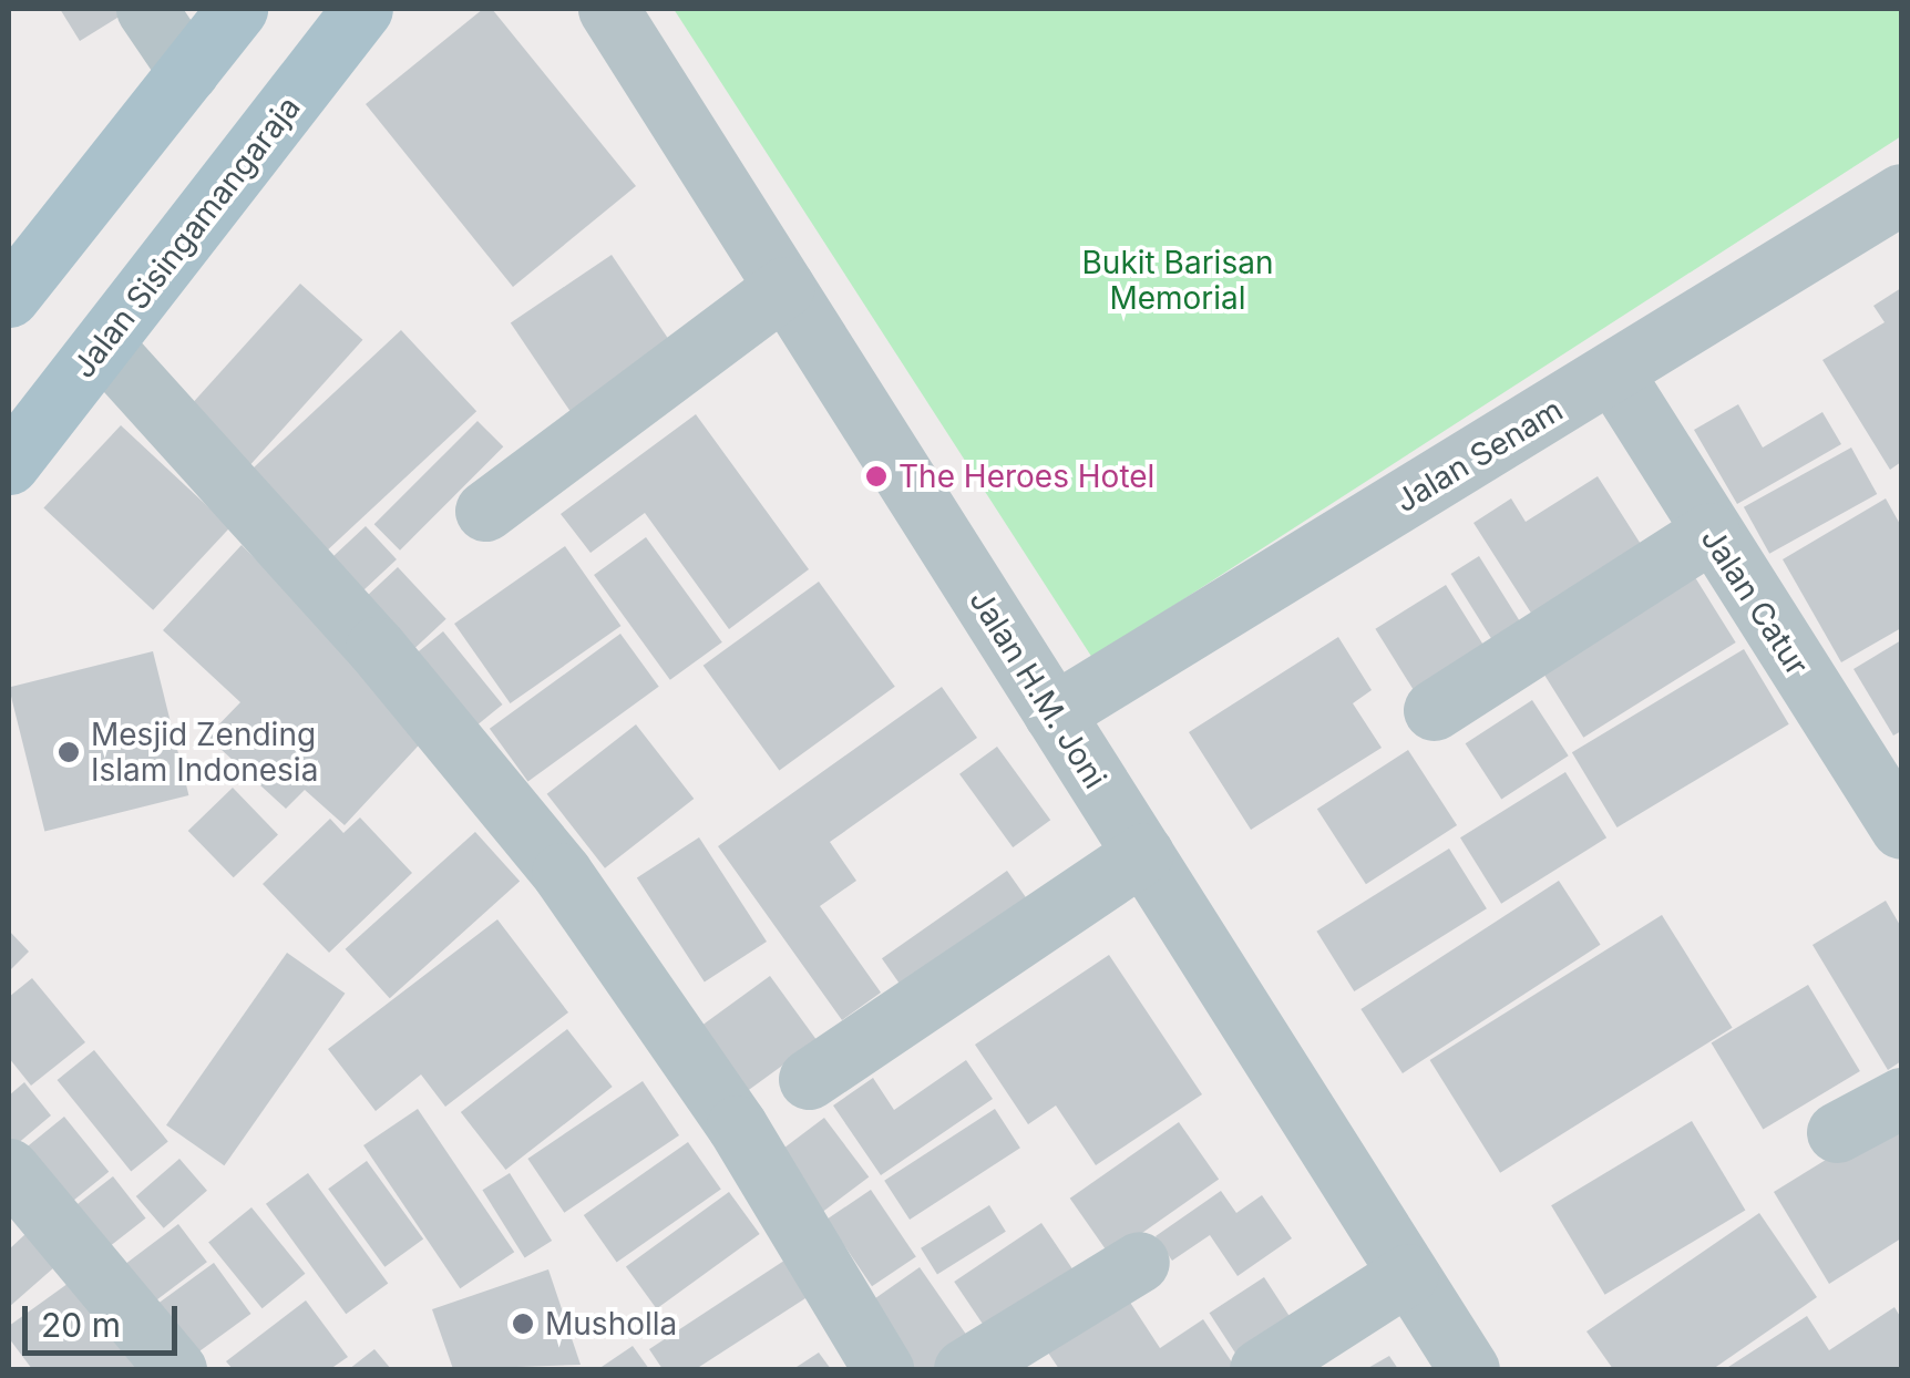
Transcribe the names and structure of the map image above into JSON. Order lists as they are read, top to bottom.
{
  "streets": {
    "main road": ["Jalan Sisingamangaraja"],
    "street": ["Jalan Senam", "Jalan Catur", "Jalan H.M. Joni"]
  },
  "crossings": [
    ["Jalan Senam", "Jalan Catur"],
    ["Jalan Senam", "Jalan H.M. Joni"]
  ],
  "parks": ["Bukit Barisan Memorial"],
  "places": ["The Heroes Hotel", "Mesjid Zending Islam Indonesia", "Musholla"],
  "scale_bar": "20 m"
}
